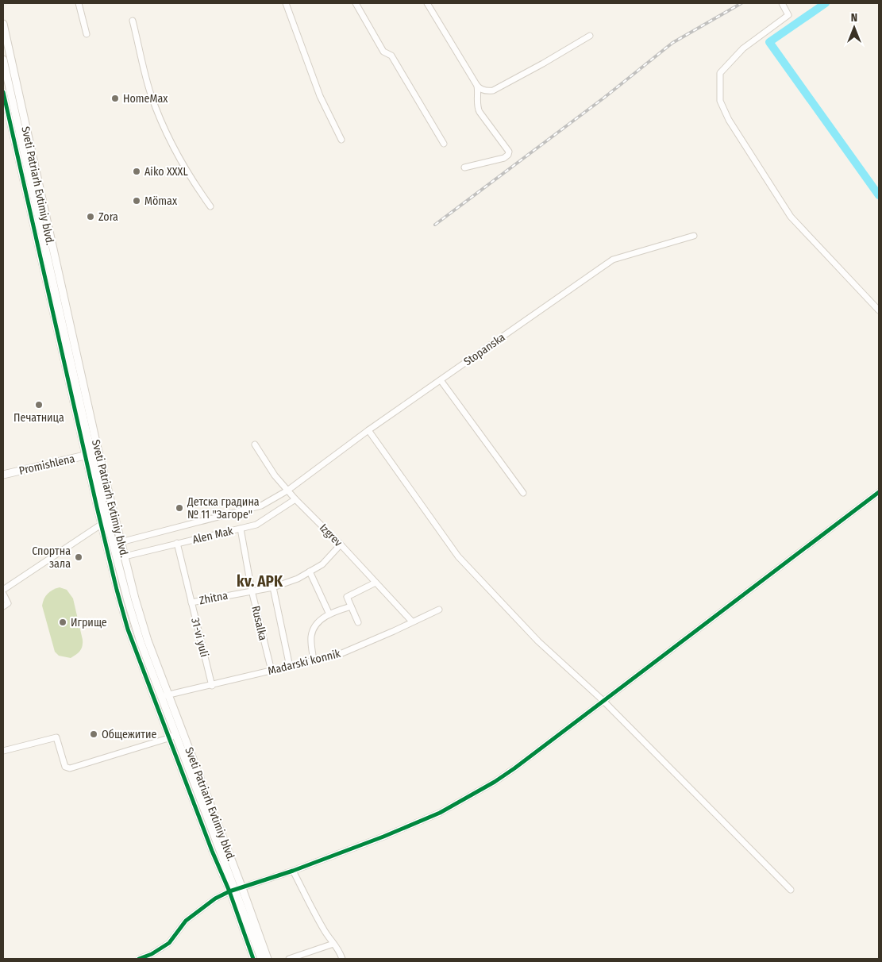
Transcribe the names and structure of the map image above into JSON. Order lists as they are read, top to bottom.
{
  "streets": {
    "main road": ["Sveti Patriarh Evtimiy blvd.", "Promishlena"],
    "street": [
      "Stopanska",
      "Alen Mak",
      "Izgrev",
      "Zhitna",
      "Rusalka",
      "31-vi yuli",
      "Madarski konnik"
    ]
  },
  "crossings": [
    ["Sveti Patriarh Evtimiy blvd.", "Stopanska"],
    ["Sveti Patriarh Evtimiy blvd.", "Promishlena"],
    ["Sveti Patriarh Evtimiy blvd.", "Alen Mak"],
    ["Sveti Patriarh Evtimiy blvd.", "Madarski konnik"],
    ["Stopanska", "Izgrev"],
    ["Alen Mak", "Izgrev"],
    ["Alen Mak", "Rusalka"],
    ["Alen Mak", "31-vi yuli"],
    ["Izgrev", "Zhitna"],
    ["Izgrev", "Madarski konnik"],
    ["Zhitna", "Rusalka"],
    ["Zhitna", "31-vi yuli"],
    ["Rusalka", "Madarski konnik"],
    ["31-vi yuli", "Madarski konnik"]
  ],
  "districts": ["kv. APK"],
  "places": [
    "HomeMax",
    "Aiko XXXL",
    "Mömax",
    "Zora",
    "Печатница",
    "Детска градина № 11 \"Загоре\"",
    "Спортна зала",
    "Игрище",
    "Общежитие"
  ],
  "north": "top"
}
